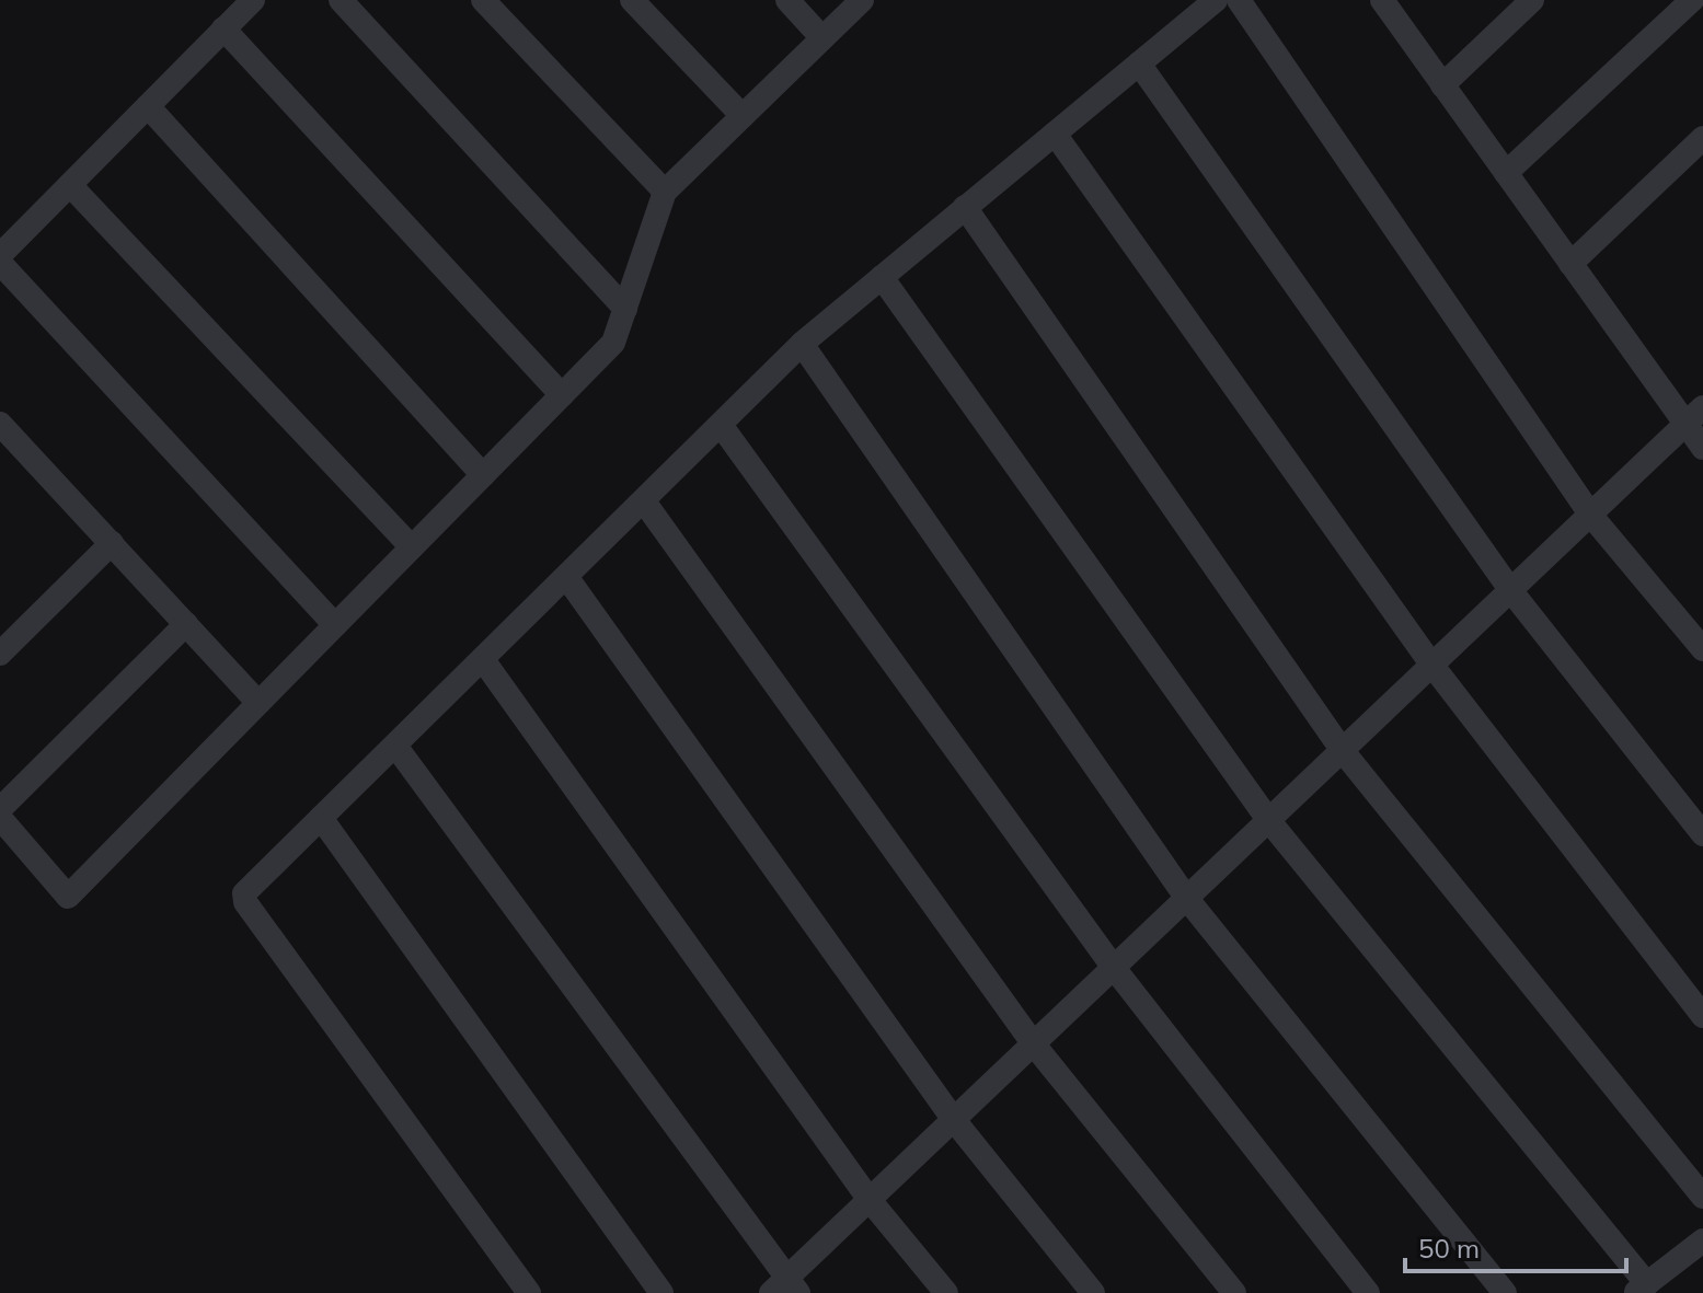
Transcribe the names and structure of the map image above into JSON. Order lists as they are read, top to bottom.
{
  "scale_bar": "50 m"
}
